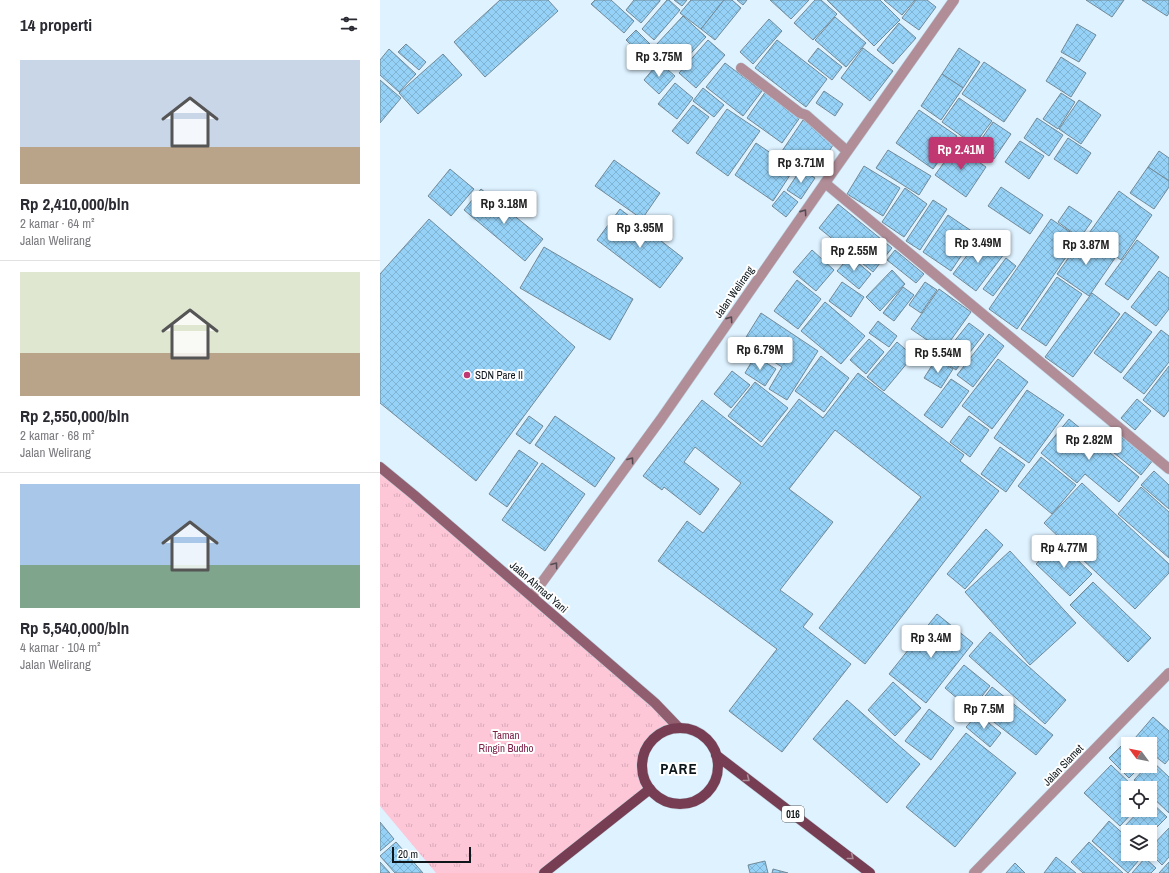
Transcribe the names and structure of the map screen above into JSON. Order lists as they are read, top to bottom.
{
  "streets": {
    "main road": ["Jalan Ahmad Yani", "016"],
    "street": ["Jalan Welirang", "Jalan Slamet"]
  },
  "crossings": [
    ["Jalan Welirang", "Jalan Ahmad Yani"],
    ["Jalan Ahmad Yani", "016"]
  ],
  "one_way": ["Jalan Welirang"],
  "districts": ["PARE"],
  "parks": ["Taman Ringin Budho"],
  "places": ["SDN Pare II"],
  "scale_bar": "20 m",
  "north": "top left",
  "page": {
    "heading": "14 properti",
    "price": [
      "Rp 3.75M",
      "Rp 2.41M",
      "Rp 3.71M",
      "Rp 3.18M",
      "Rp 3.95M",
      "Rp 3.49M",
      "Rp 3.87M",
      "Rp 2.55M",
      "Rp 6.79M",
      "Rp 5.54M",
      "Rp 2.82M",
      "Rp 4.77M",
      "Rp 3.4M",
      "Rp 7.5M"
    ],
    "list": [
      {
        "name": "Rp 2,410,000/bln",
        "note": "2 kamar · 64 m² · Jalan Welirang"
      },
      {
        "name": "Rp 2,550,000/bln",
        "note": "2 kamar · 68 m² · Jalan Welirang"
      },
      {
        "name": "Rp 5,540,000/bln",
        "note": "4 kamar · 104 m² · Jalan Welirang"
      }
    ],
    "scale": "20 m"
  }
}
